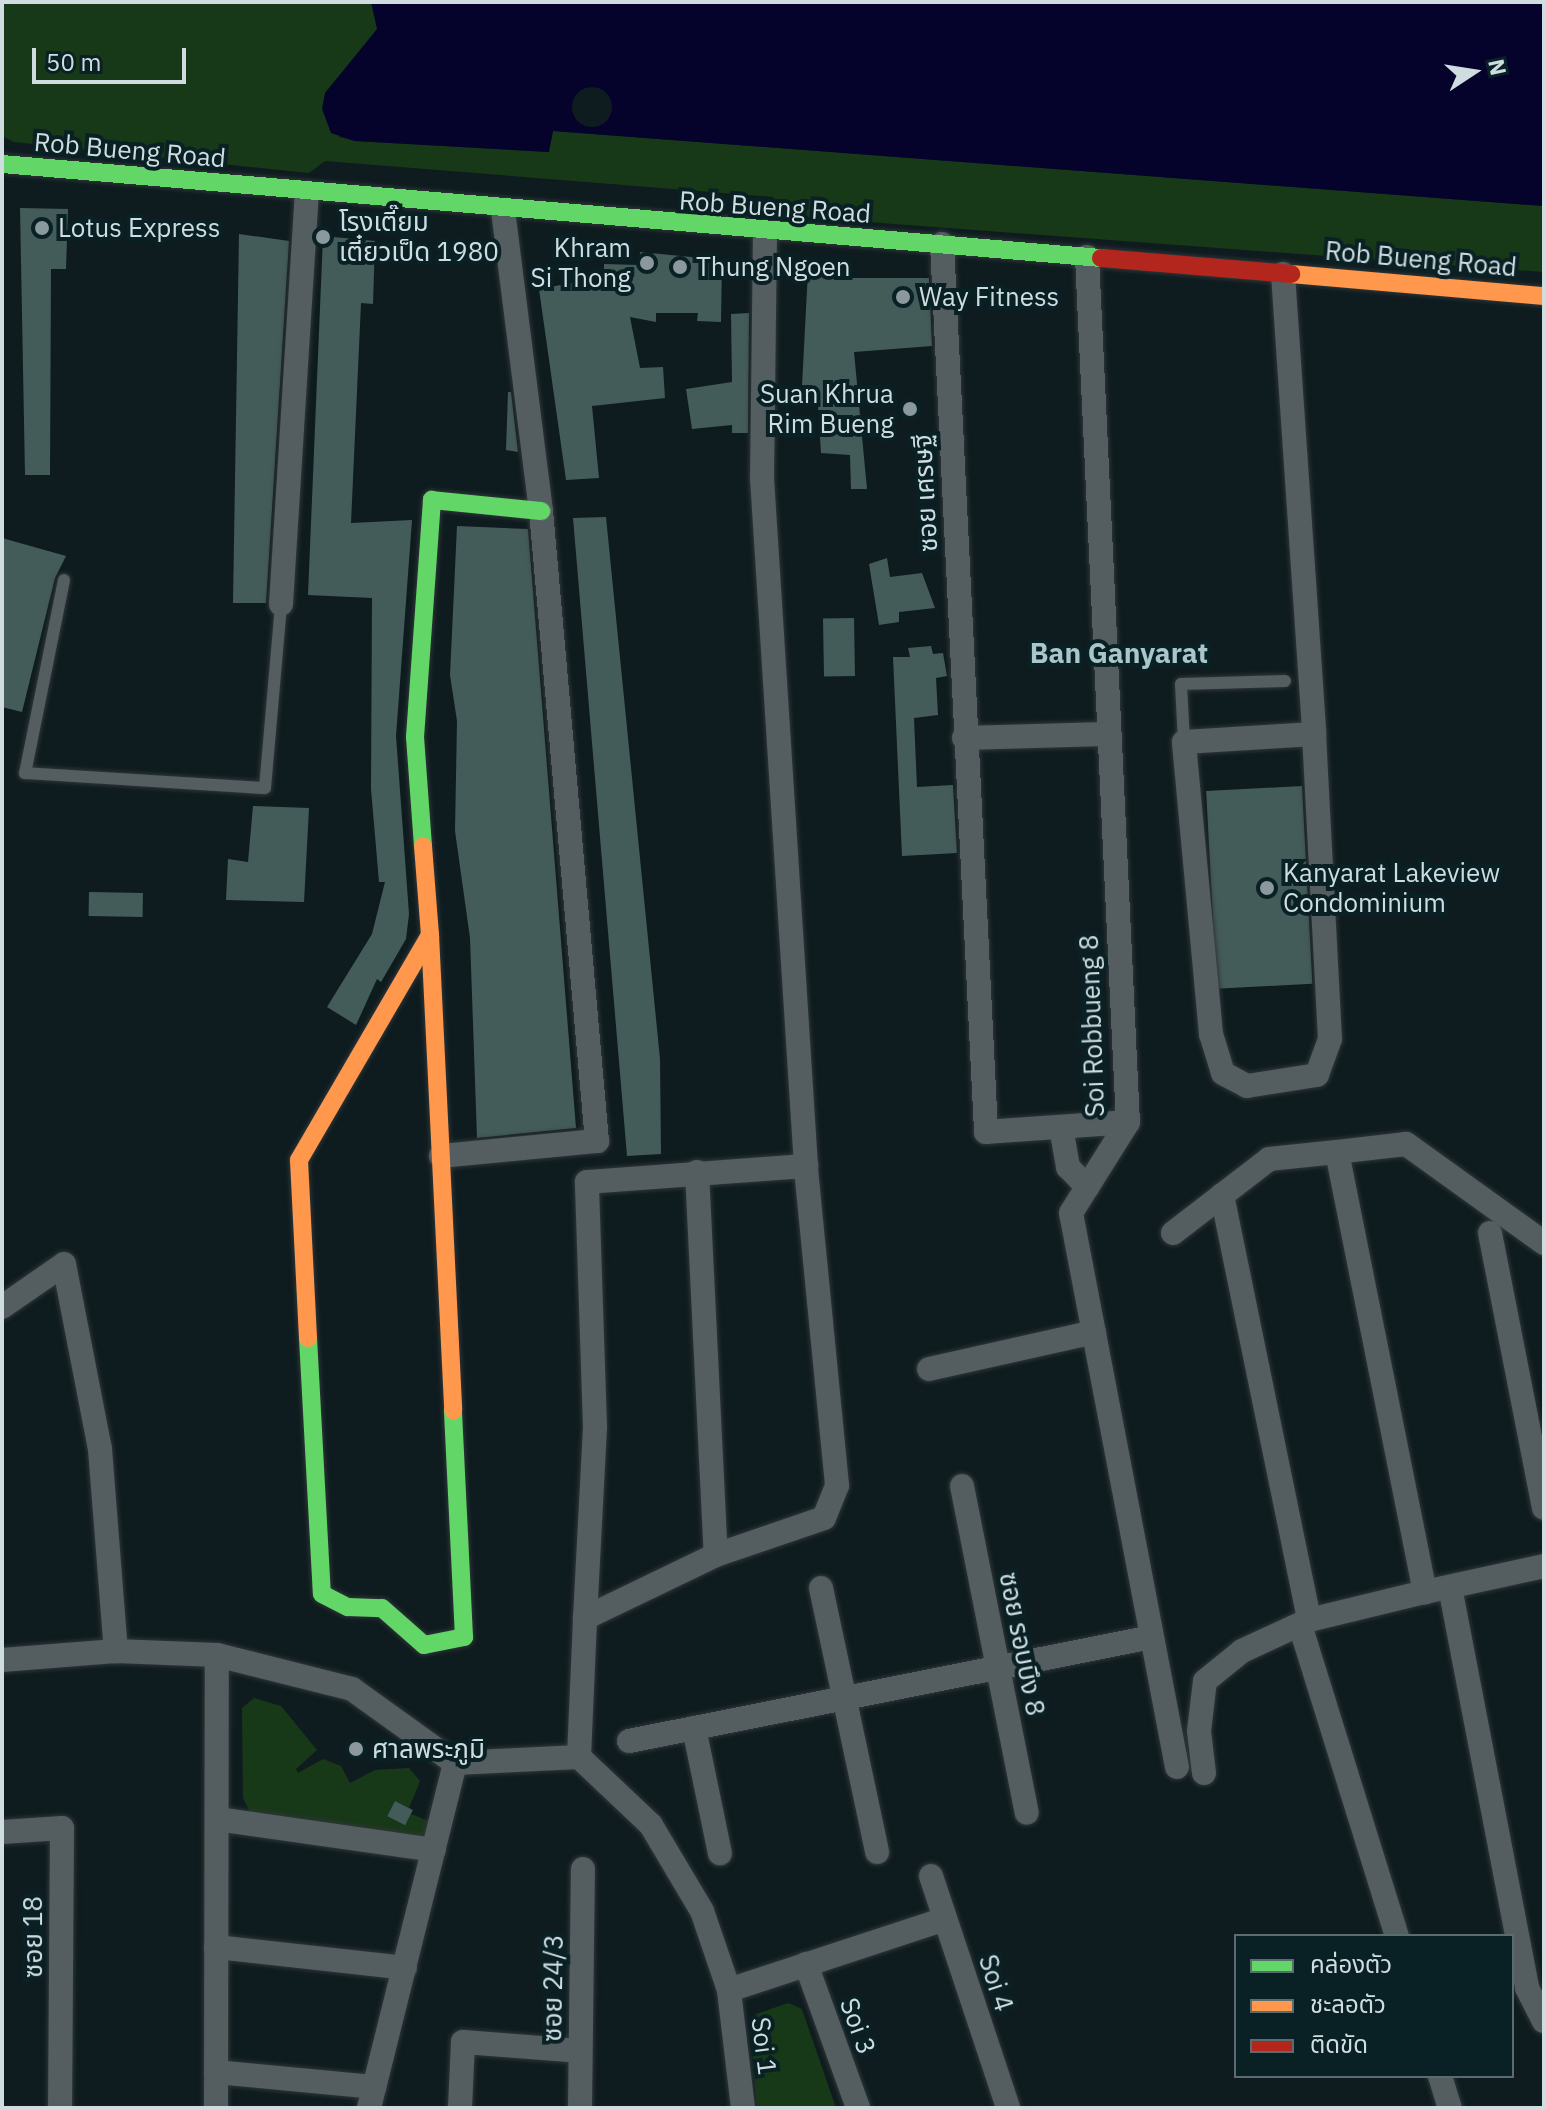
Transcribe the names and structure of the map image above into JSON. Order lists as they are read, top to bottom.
{
  "streets": {
    "street": [
      "Rob Bueng Road",
      "ซอย เศรษฐี",
      "Soi Robbueng 8",
      "ซอย รอบบึง 8",
      "ซอย 18",
      "Soi 4",
      "ซอย 24/3",
      "Soi 3",
      "Soi 1"
    ]
  },
  "crossings": [
    ["Rob Bueng Road", "ซอย เศรษฐี"],
    ["Rob Bueng Road", "Soi Robbueng 8"]
  ],
  "districts": ["Ban Ganyarat"],
  "places": [
    "Lotus Express",
    "โรงเตี๊ยม เตี๋ยวเป็ด 1980",
    "Khram Si Thong",
    "Thung Ngoen",
    "Way Fitness",
    "Suan Khrua Rim Bueng",
    "Kanyarat Lakeview Condominium",
    "ศาลพระภูมิ"
  ],
  "legend": ["คล่องตัว", "ชะลอตัว", "ติดขัด"],
  "scale_bar": "50 m",
  "north": "right"
}
